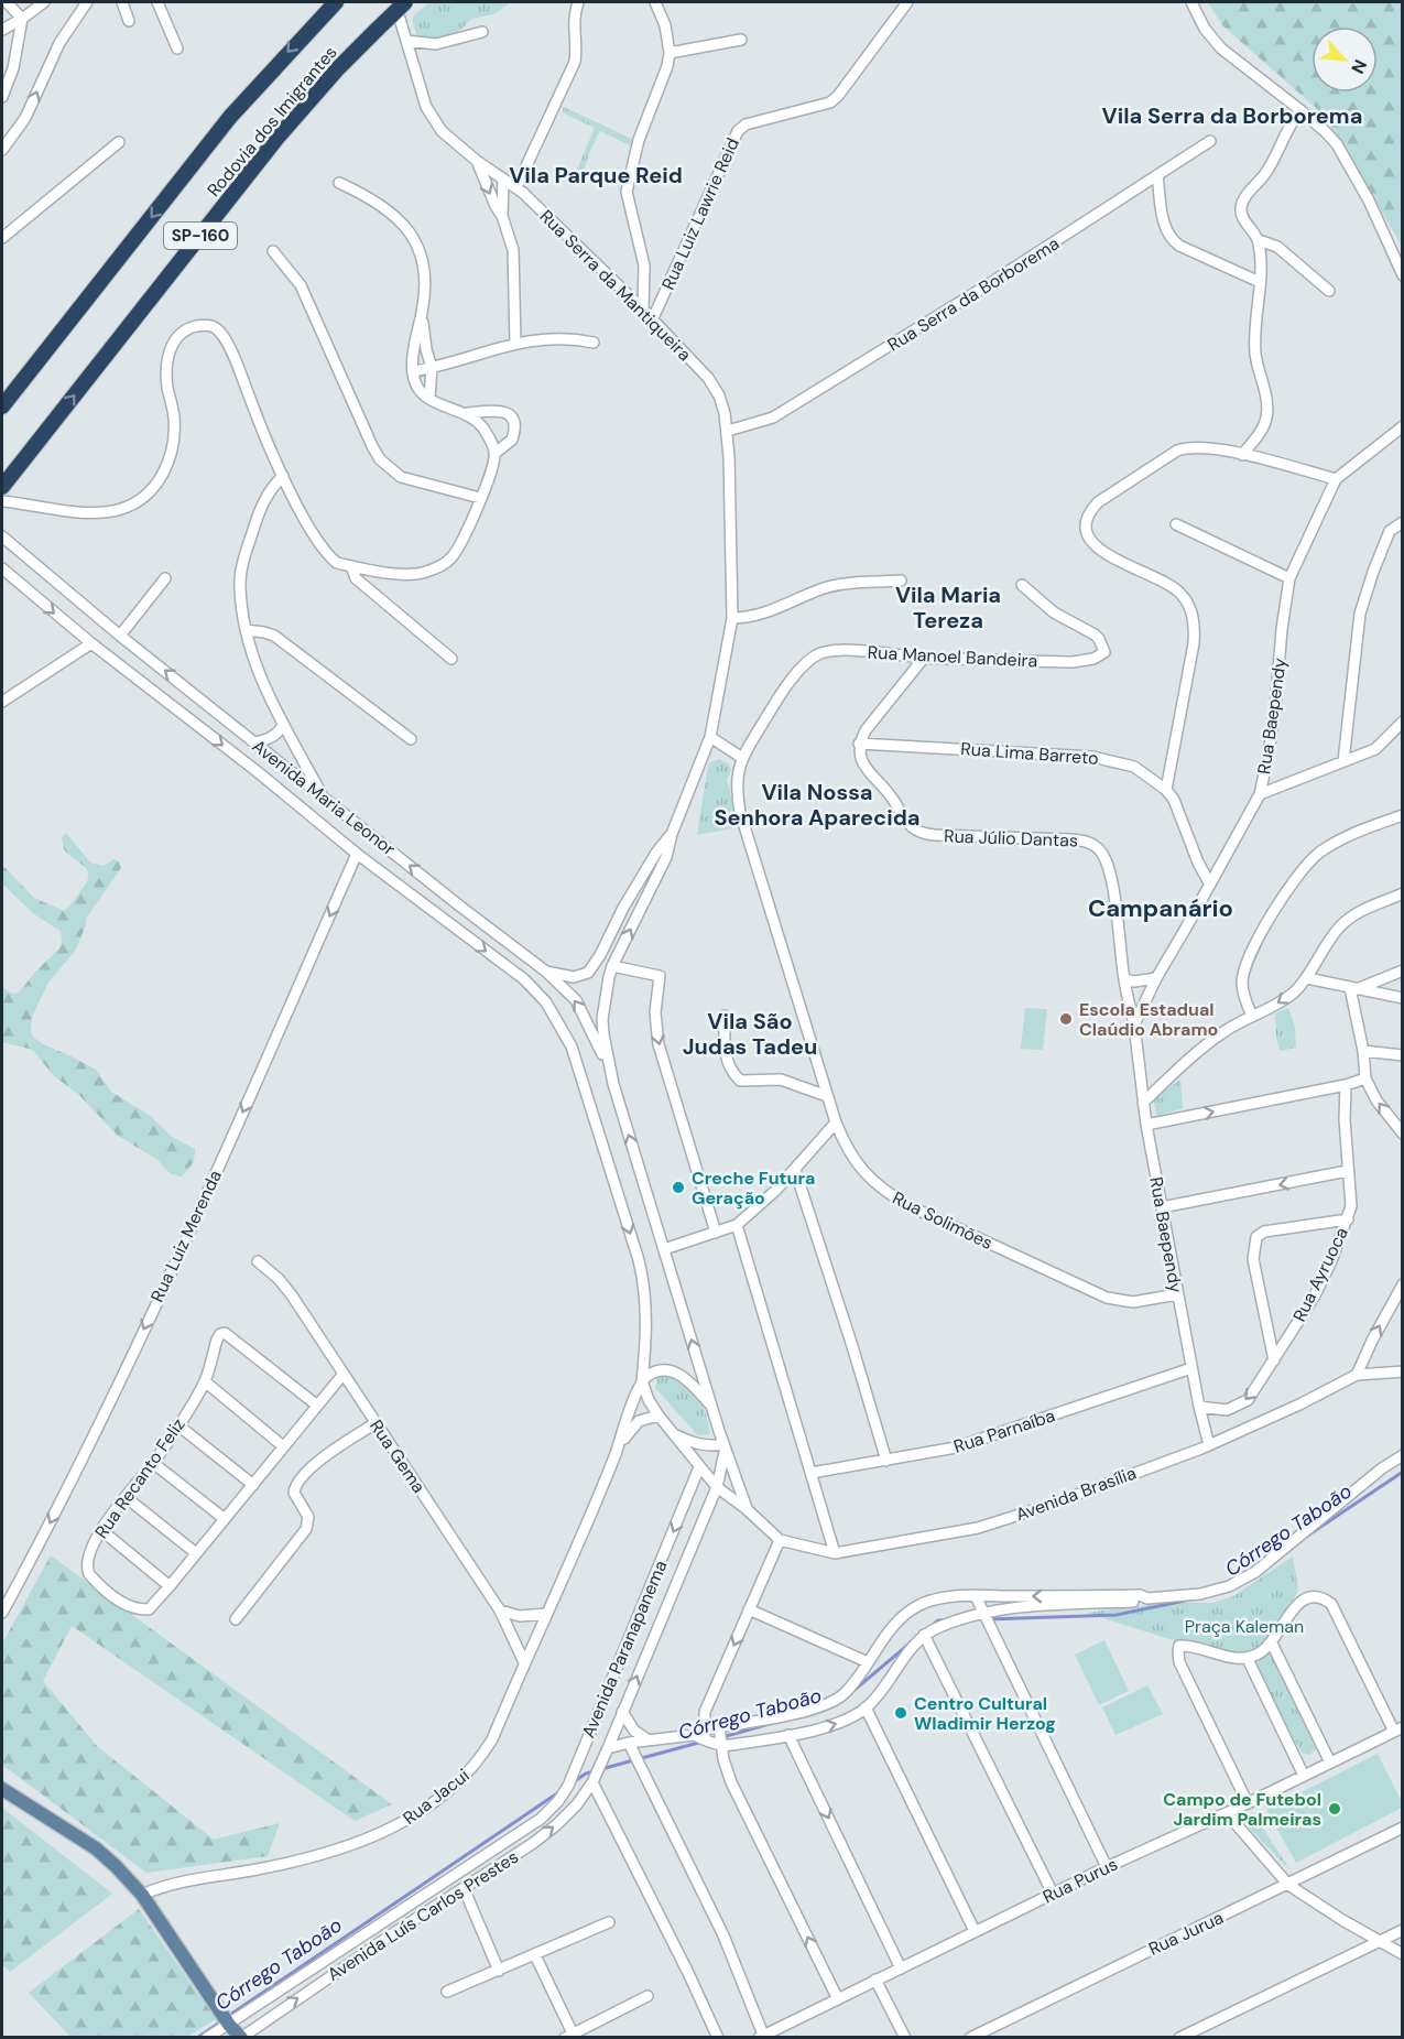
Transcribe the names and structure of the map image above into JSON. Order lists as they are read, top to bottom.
{
  "streets": {
    "highway": ["Rodovia dos Imigrantes", "SP-160"],
    "street": [
      "Rua Luiz Lawrie Reid",
      "Rua Serra da Mantiqueira",
      "Rua Serra da Borborema",
      "Rua Manoel Bandeira",
      "Rua Baependy",
      "Rua Lima Barreto",
      "Avenida Maria Leonor",
      "Rua Júlio Dantas",
      "Rua Solimões",
      "Rua Luiz Merenda",
      "Rua Ayruoca",
      "Rua Parnaíba",
      "Rua Gema",
      "Rua Recanto Feliz",
      "Avenida Brasília",
      "Avenida Paranapanema",
      "Rua Jacui",
      "Rua Purus",
      "Avenida Luís Carlos Prestes",
      "Rua Jurua"
    ]
  },
  "crossings": [
    ["Rua Luiz Lawrie Reid", "Rua Serra da Mantiqueira"],
    ["Rua Serra da Mantiqueira", "Rua Serra da Borborema"],
    ["Rua Manoel Bandeira", "Rua Solimões"],
    ["Rua Baependy", "Rua Lima Barreto"],
    ["Rua Baependy", "Rua Júlio Dantas"],
    ["Rua Baependy", "Rua Solimões"],
    ["Rua Baependy", "Rua Ayruoca"],
    ["Rua Baependy", "Rua Parnaíba"],
    ["Rua Baependy", "Avenida Brasília"],
    ["Rua Lima Barreto", "Rua Júlio Dantas"],
    ["Avenida Maria Leonor", "Rua Luiz Merenda"],
    ["Avenida Maria Leonor", "Rua Jacui"],
    ["Rua Gema", "Rua Recanto Feliz"],
    ["Rua Gema", "Rua Jacui"],
    ["Avenida Brasília", "Avenida Paranapanema"],
    ["Avenida Paranapanema", "Avenida Luís Carlos Prestes"]
  ],
  "one_way": ["Rua Luiz Merenda", "Avenida Luís Carlos Prestes"],
  "districts": [
    "Vila Serra da Borborema",
    "Vila Parque Reid",
    "Vila Maria Tereza",
    "Vila Nossa Senhora Aparecida",
    "Campanário",
    "Vila São Judas Tadeu"
  ],
  "water": ["Córrego Taboão"],
  "parks": ["Praça Kaleman"],
  "places": [
    "Escola Estadual Claúdio Abramo",
    "Creche Futura Geração",
    "Centro Cultural Wladimir Herzog",
    "Campo de Futebol Jardim Palmeiras"
  ],
  "north": "bottom right"
}
